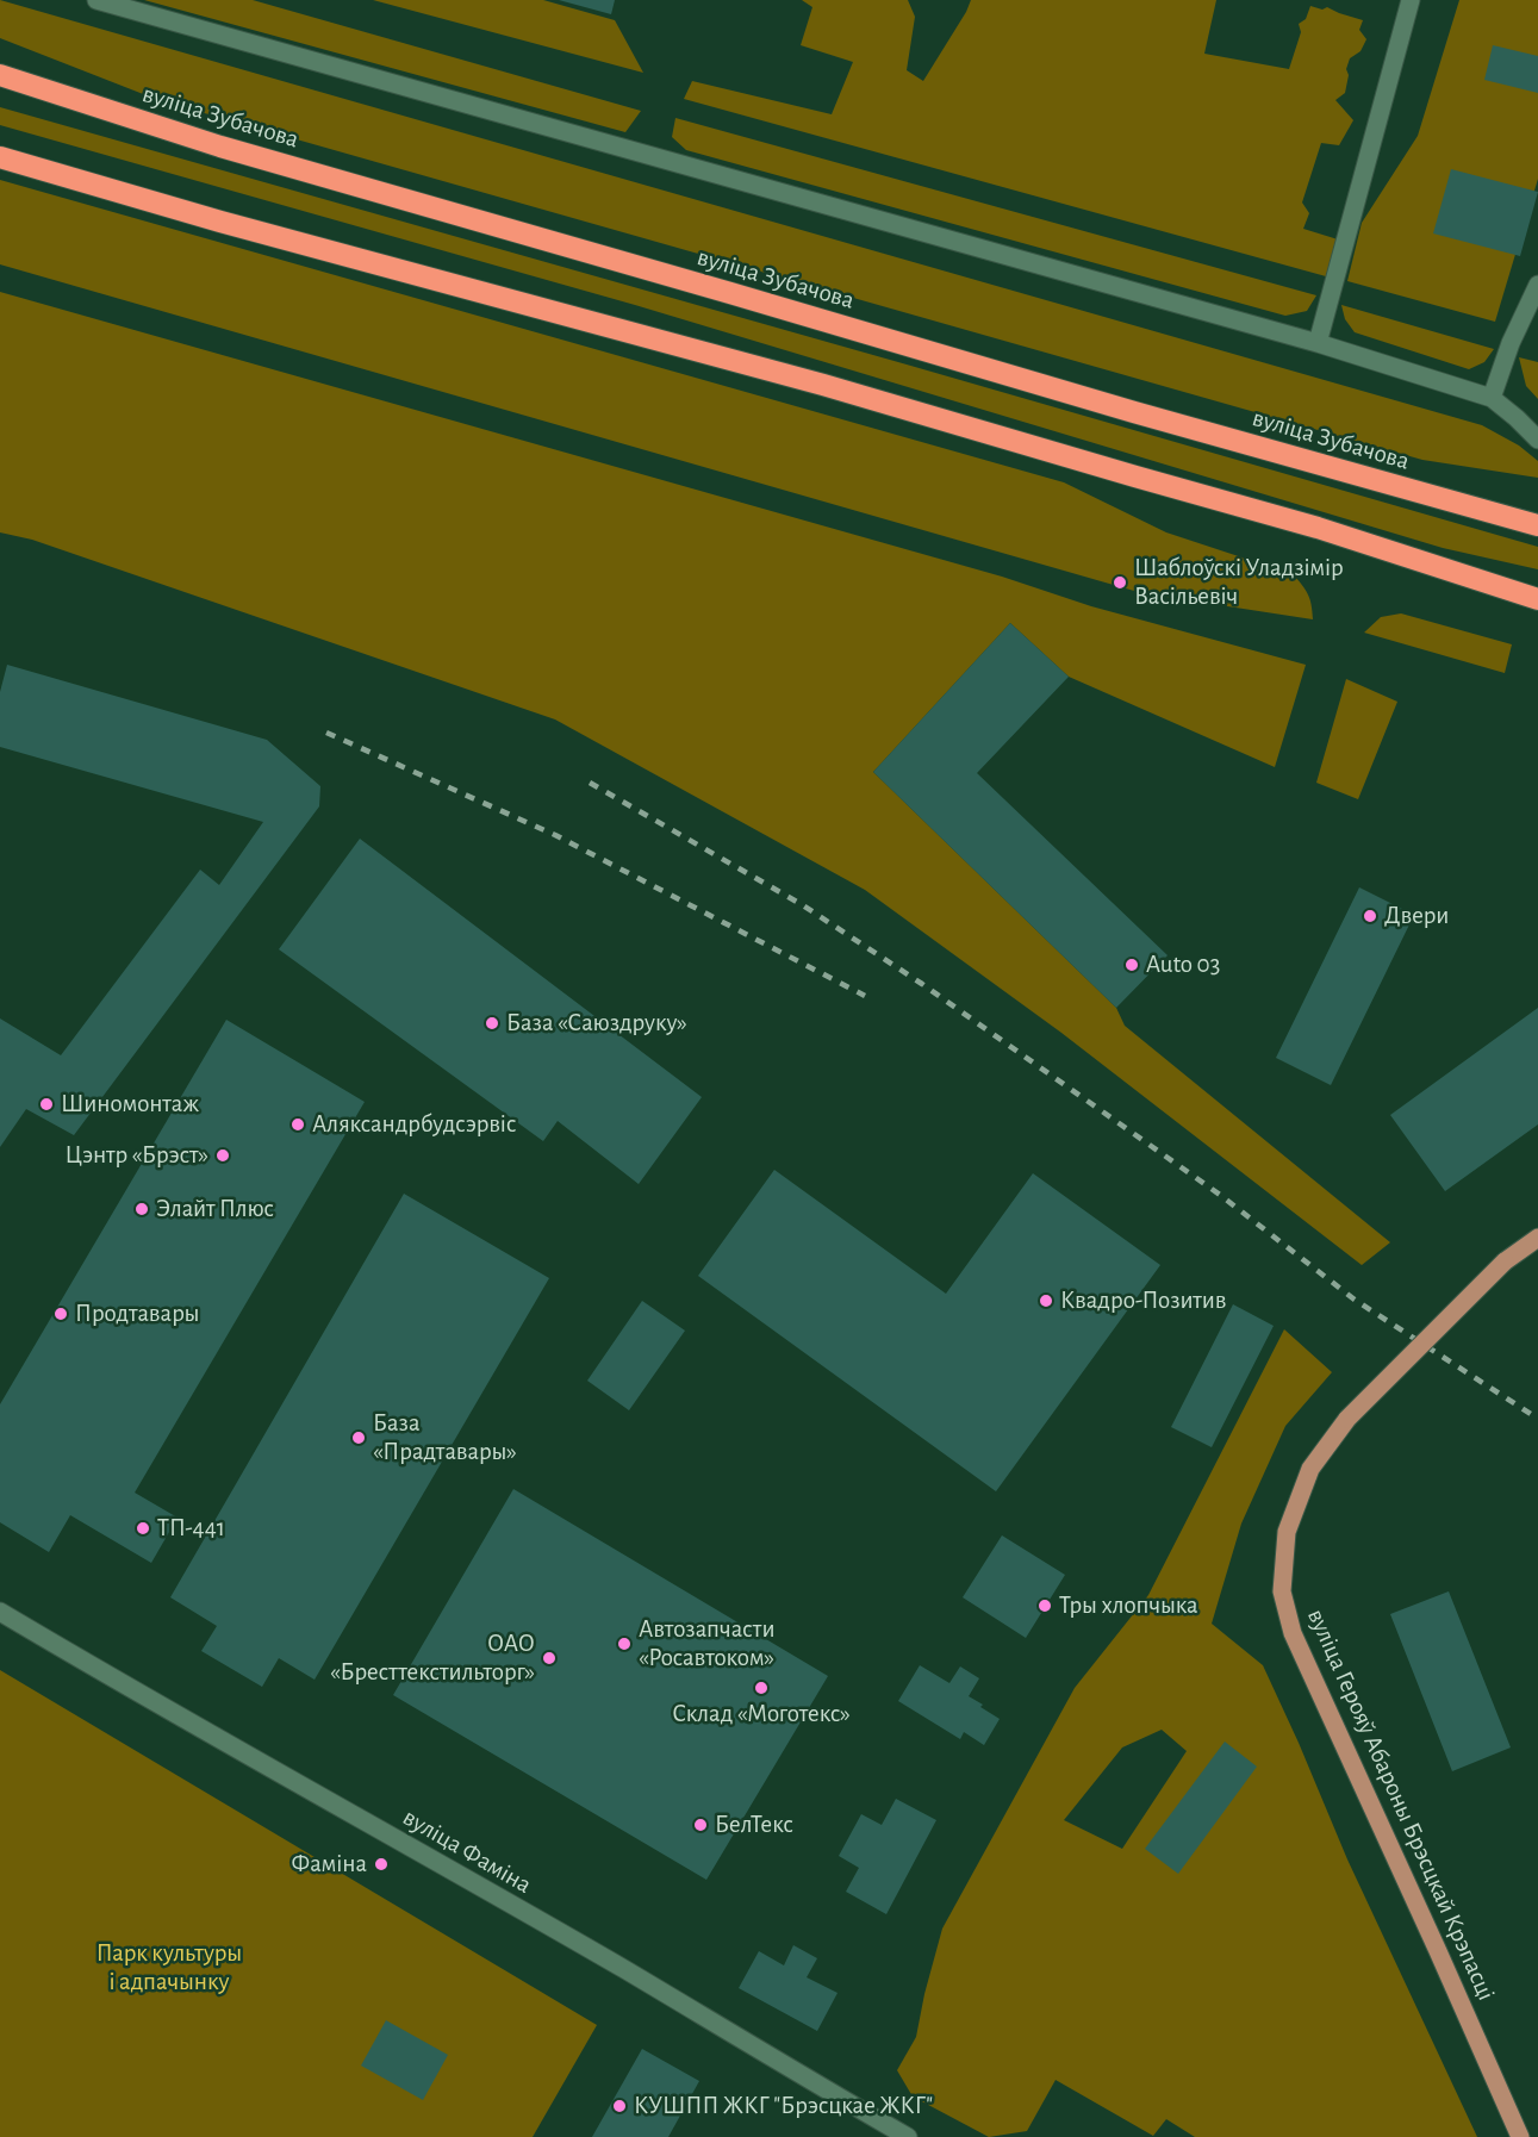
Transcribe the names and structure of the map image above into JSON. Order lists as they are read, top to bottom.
{
  "streets": {
    "highway": ["вуліца Зубачова"],
    "main road": ["вуліца Герояў Абароны Брэсцкай Крэпасці"],
    "street": ["вуліца Фаміна"]
  },
  "parks": ["Парк культуры і адпачынку"],
  "places": [
    "Шаблоўскі Уладзімір Васільевіч",
    "Двери",
    "Auto 03",
    "База «Саюздруку»",
    "Шиномонтаж",
    "Аляксандрбудсэрвіс",
    "Цэнтр «Брэст»",
    "Элайт Плюс",
    "Квадро-Позитив",
    "Продтавары",
    "База «Прадтавары»",
    "ТП-441",
    "Тры хлопчыка",
    "Автозапчасти «Росавтоком»",
    "ОАО «Бресттекстильторг»",
    "Склад «Моготекс»",
    "БелТекс",
    "Фаміна",
    "КУШПП ЖКГ \"Брэсцкае ЖКГ\""
  ]
}
